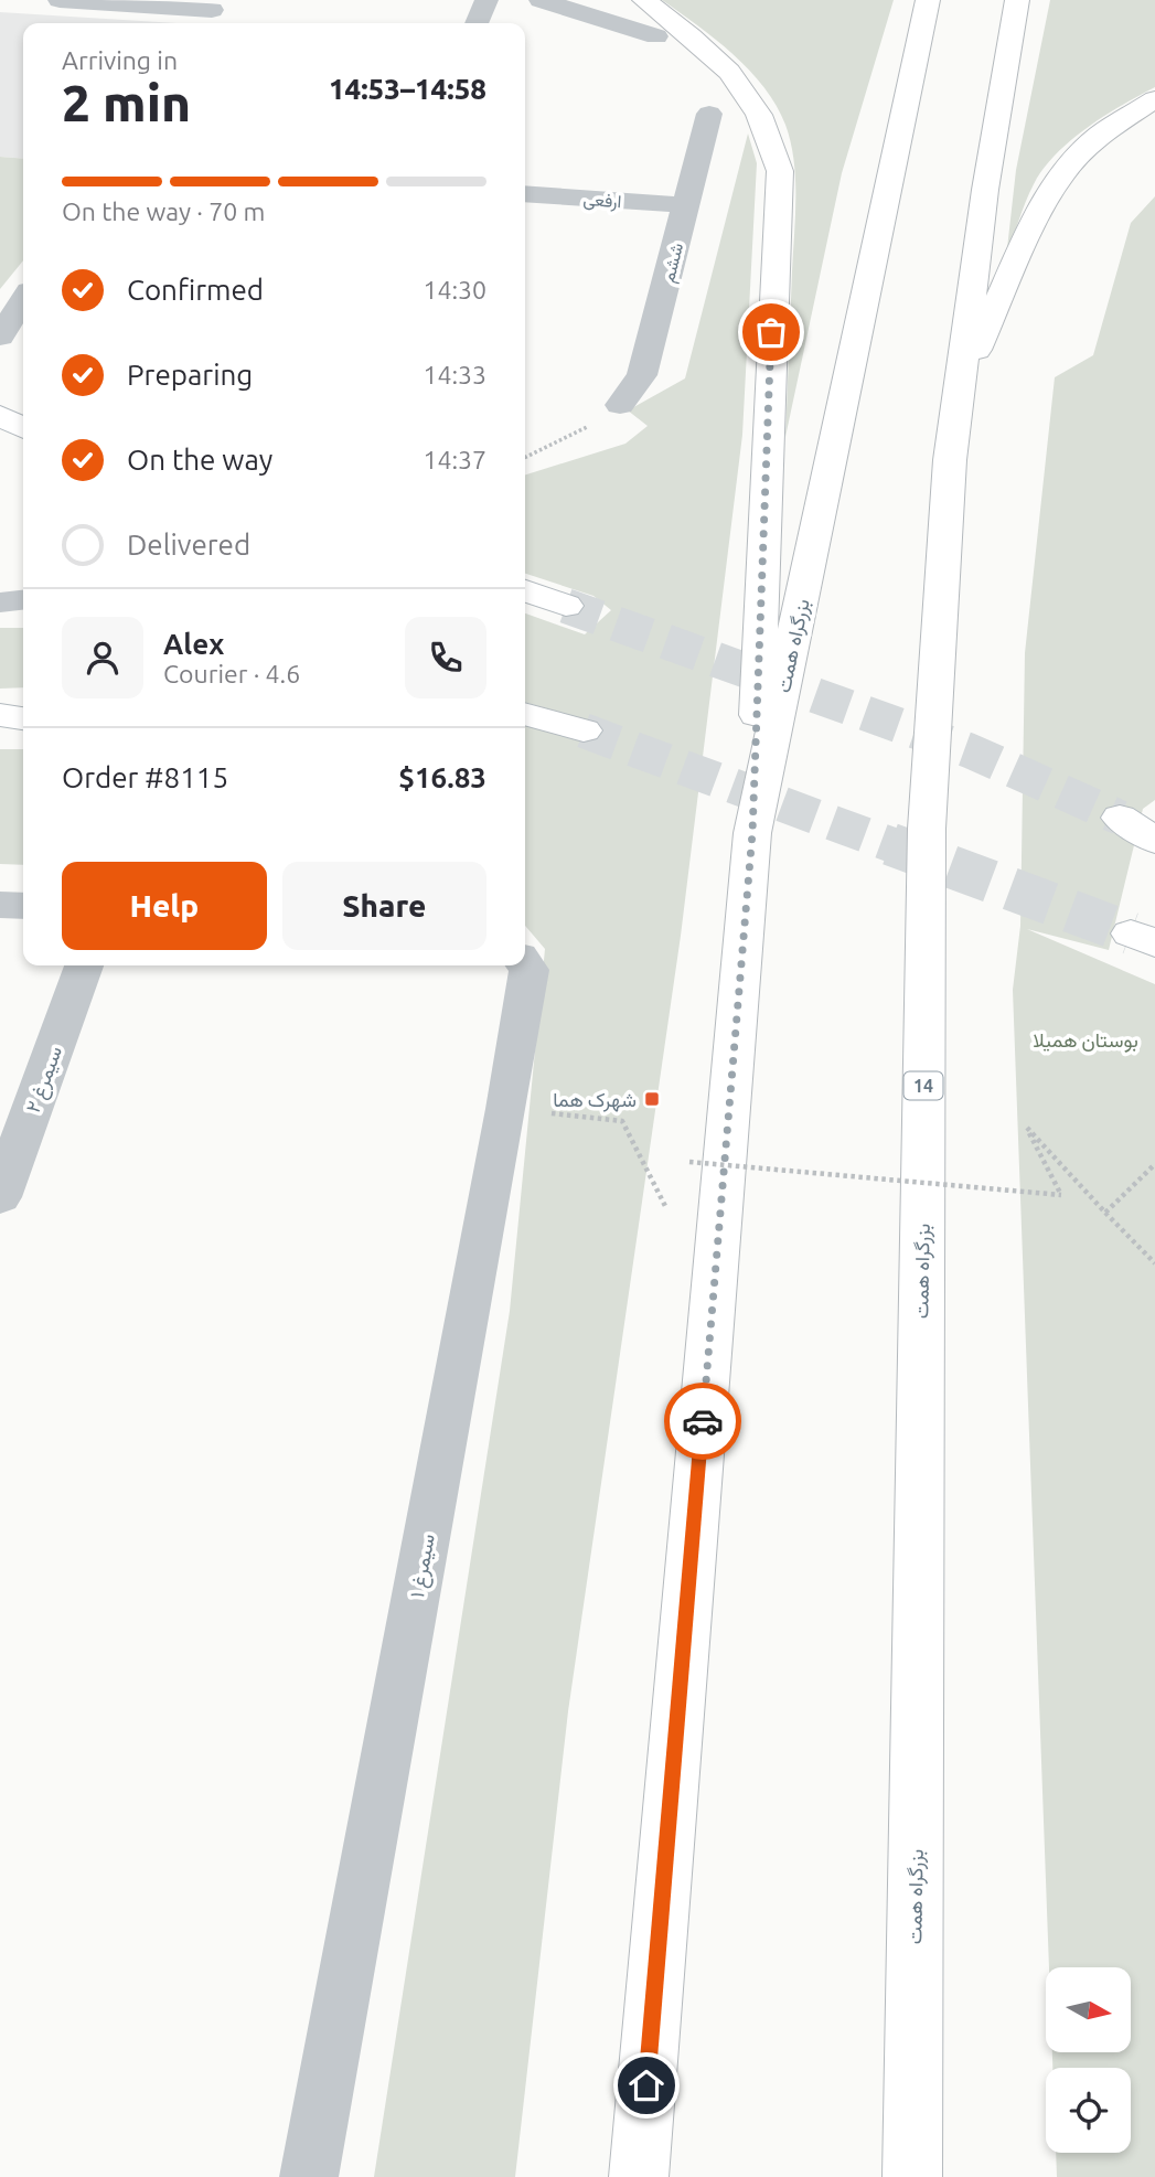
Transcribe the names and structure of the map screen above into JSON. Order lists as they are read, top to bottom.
{
  "streets": {
    "main road": ["بزرگراه همت", "14"],
    "street": [
      "ارفعی",
      "ششم",
      "سیمرغ ۲",
      "سیمرغ ۱"
    ]
  },
  "crossings": [
    ["ارفعی", "ششم"]
  ],
  "parks": ["بوستان همیلا"],
  "places": {
    "transit": ["شهرک هما"]
  },
  "north": "right",
  "page": {
    "heading": ["2 min", "Arriving in", "14:53–14:58"],
    "panel": [
      "Alex",
      "Courier · 4.6",
      "Order #8115",
      "$16.83"
    ],
    "bar": "On the way · 70 m",
    "list": [
      ["Confirmed", "14:30"],
      ["Preparing", "14:33"],
      ["On the way", "14:37"],
      "Delivered"
    ],
    "buttons": ["Help", "Share"]
  }
}
